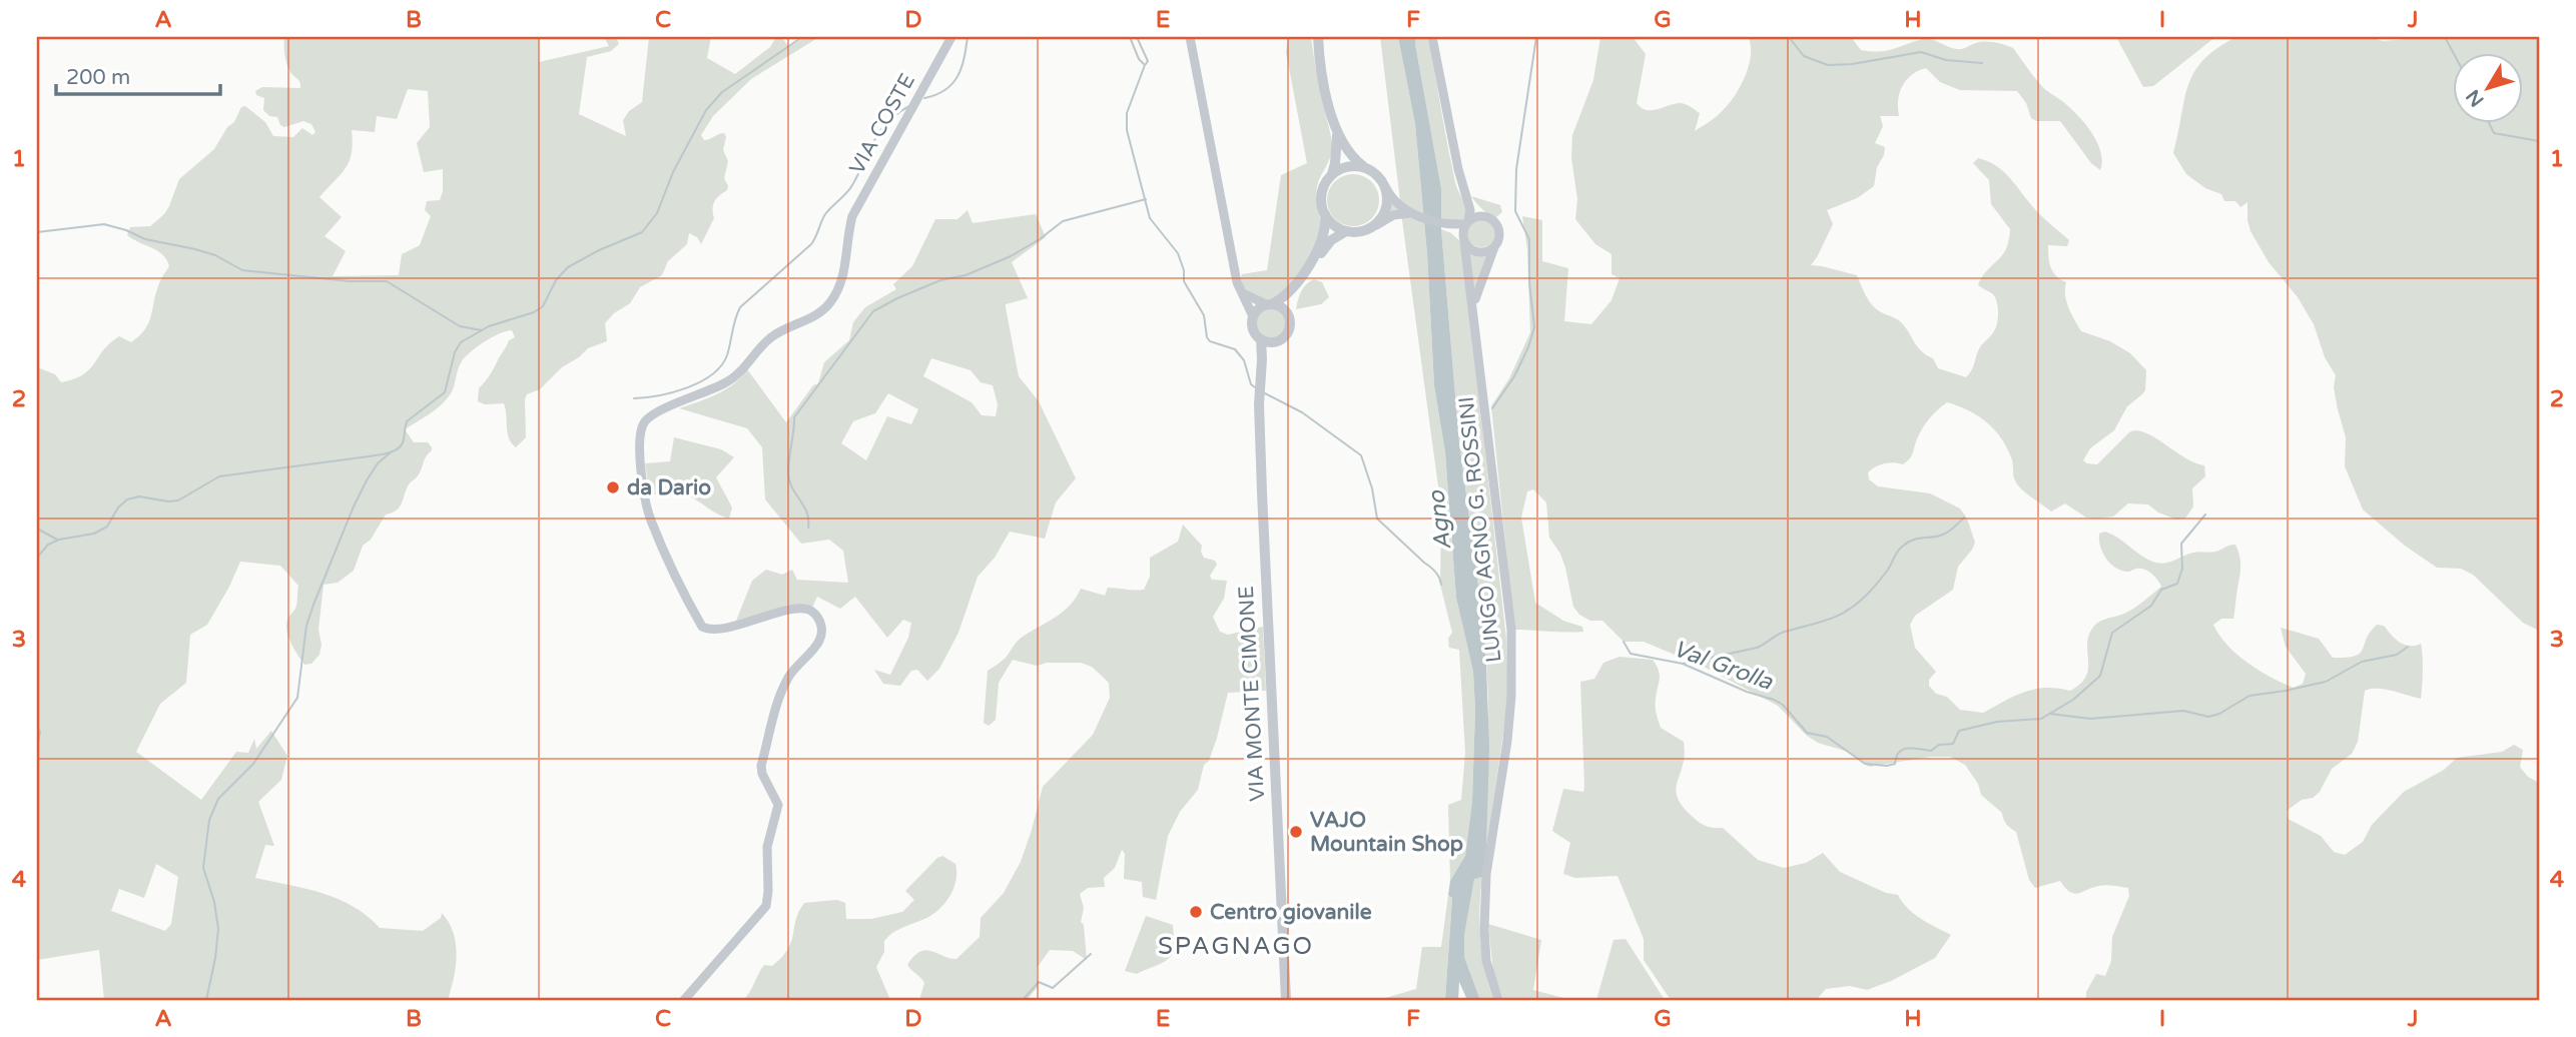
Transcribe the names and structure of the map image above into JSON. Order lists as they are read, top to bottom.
{
  "streets": {
    "main road": ["VIA MONTE CIMONE"],
    "street": ["VIA COSTE", "LUNGO AGNO G. ROSSINI"]
  },
  "districts": ["SPAGNAGO"],
  "water": ["Agno", "Val Grolla"],
  "places": ["da Dario", "VAJO Mountain Shop", "Centro giovanile"],
  "scale_bar": "200 m",
  "north": "bottom left",
  "grid": {
    "columns": [
      "A",
      "B",
      "C",
      "D",
      "E",
      "F",
      "G",
      "H",
      "I",
      "J"
    ],
    "rows": [
      "1",
      "2",
      "3",
      "4"
    ]
  }
}
